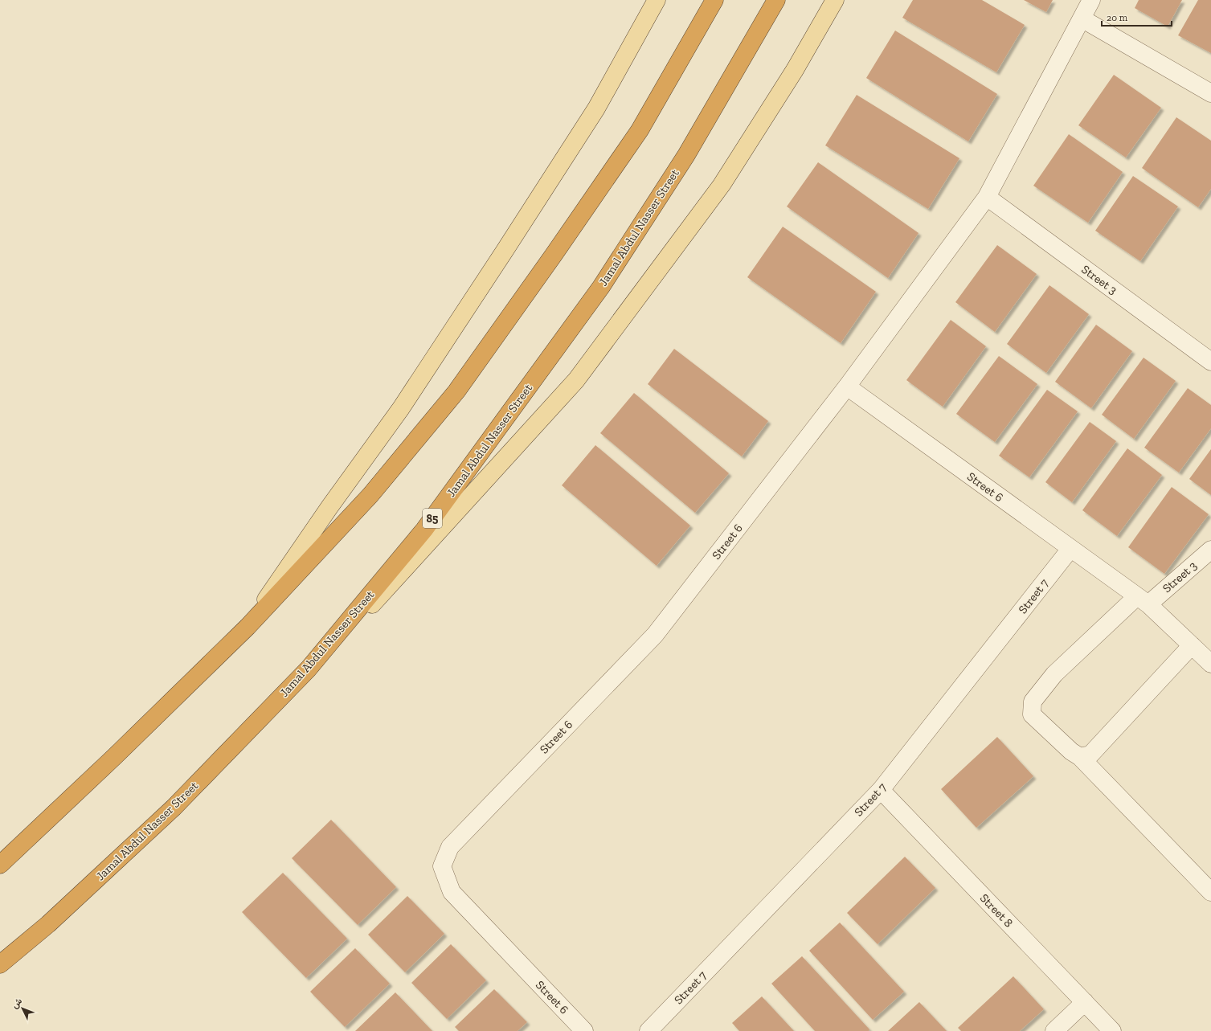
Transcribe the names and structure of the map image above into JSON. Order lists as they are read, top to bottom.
{
  "streets": {
    "highway": ["Jamal Abdul Nasser Street", "85"],
    "street": [
      "Street 3",
      "Street 6",
      "Street 7",
      "Street 8"
    ]
  },
  "crossings": [
    ["Street 3", "Street 6"],
    ["Street 6", "Street 7"],
    ["Street 7", "Street 8"]
  ],
  "scale_bar": "20 m",
  "north": "top left"
}
